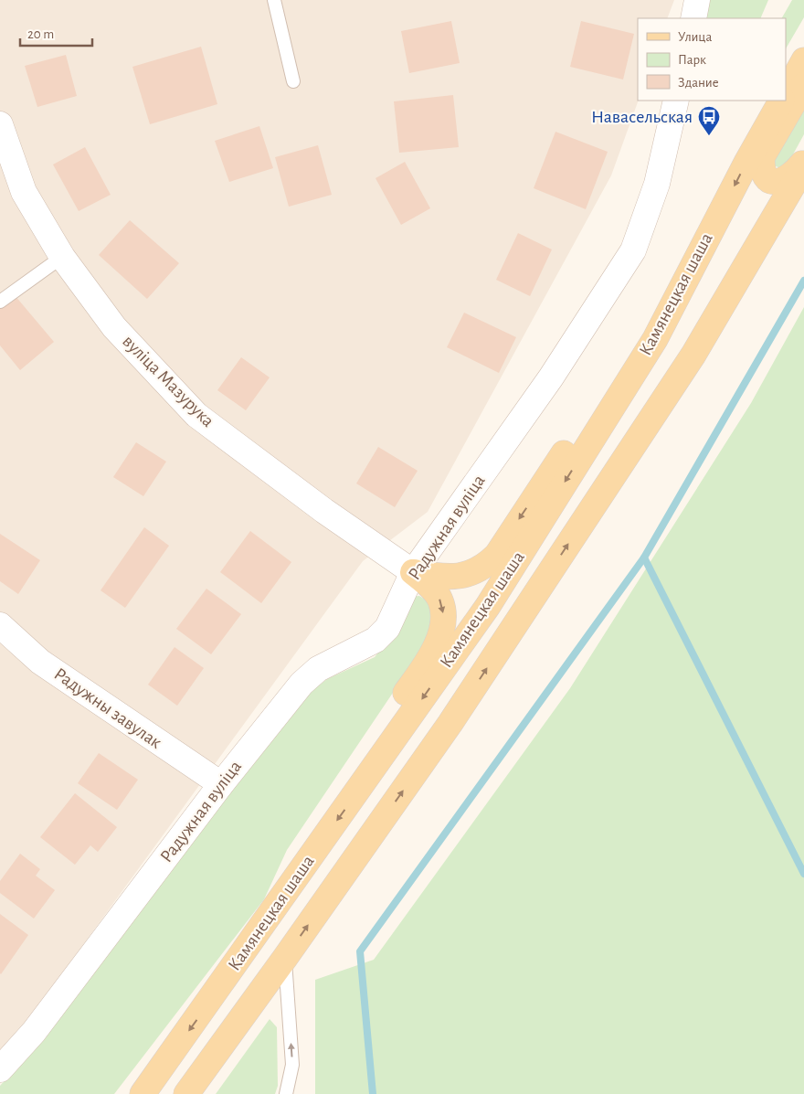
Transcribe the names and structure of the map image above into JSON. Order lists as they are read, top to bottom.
{
  "streets": {
    "main road": ["Камянецкая шаша"],
    "street": ["вуліца Мазурука", "Радужная вуліца", "Радужны завулак"]
  },
  "crossings": [
    ["вуліца Мазурука", "Радужная вуліца"],
    ["Радужная вуліца", "Радужны завулак"]
  ],
  "places": {
    "bus stop": ["Навасельская"]
  },
  "legend": ["Улица", "Парк", "Здание"],
  "scale_bar": "20 m"
}
